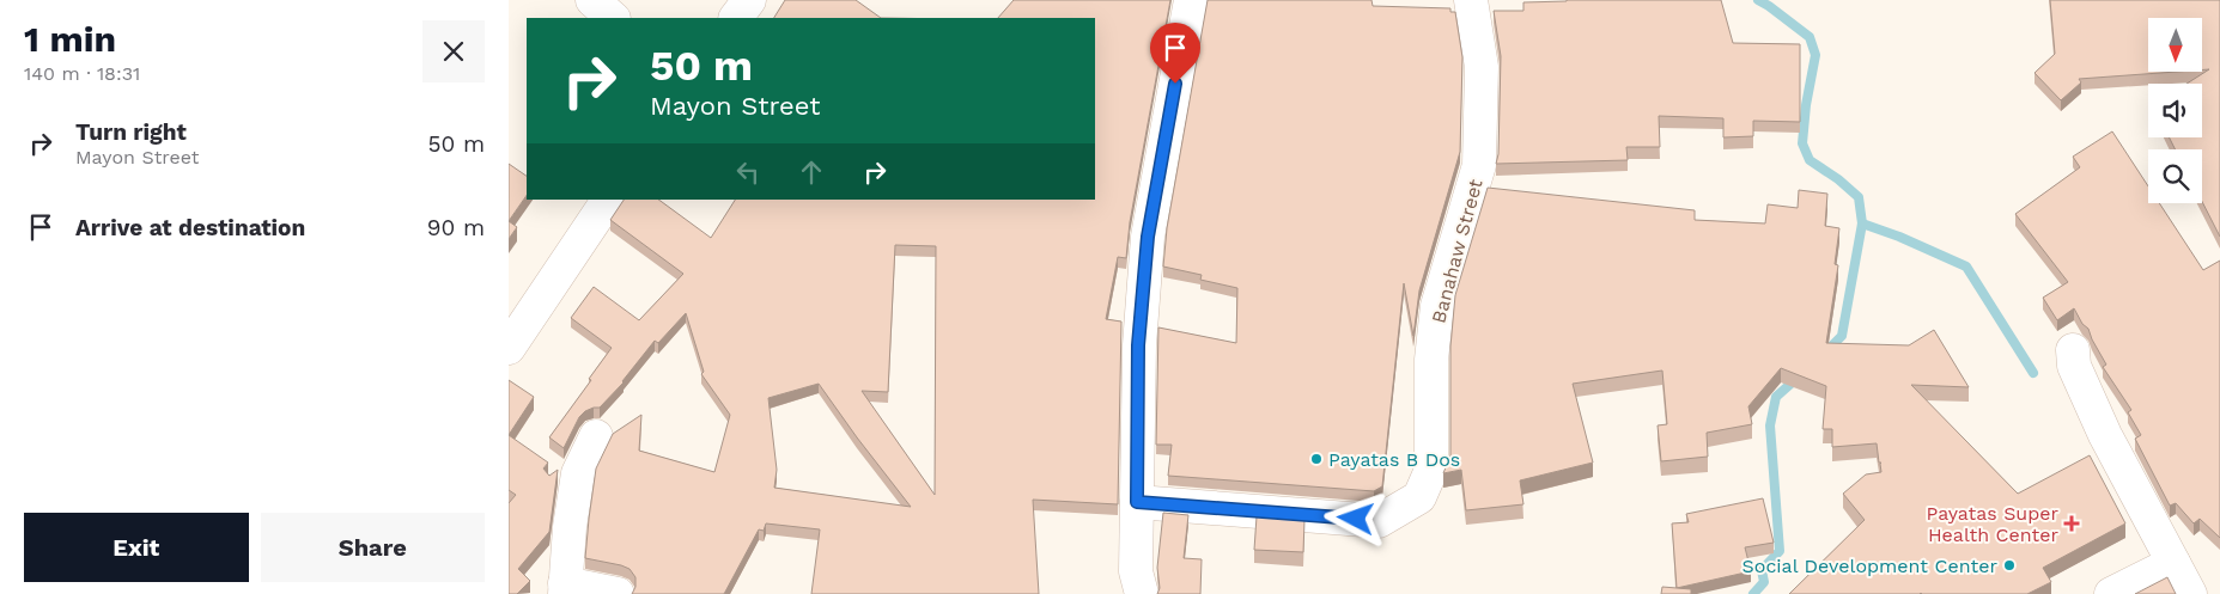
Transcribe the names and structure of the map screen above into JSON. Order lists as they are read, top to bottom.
{
  "streets": {
    "street": ["Banahaw Street"]
  },
  "places": {
    "other": ["Payatas B Dos", "Social Development Center"],
    "health": ["Payatas Super Health Center"]
  },
  "north": "bottom",
  "page": {
    "heading": ["1 min", "140 m · 18:31"],
    "turn": ["50 m", "Mayon Street"],
    "list": [
      {
        "name": "Turn right",
        "note": "Mayon Street",
        "value": "50 m"
      },
      {
        "name": "Arrive at destination",
        "value": "90 m"
      }
    ],
    "buttons": ["Exit", "Share"]
  }
}
